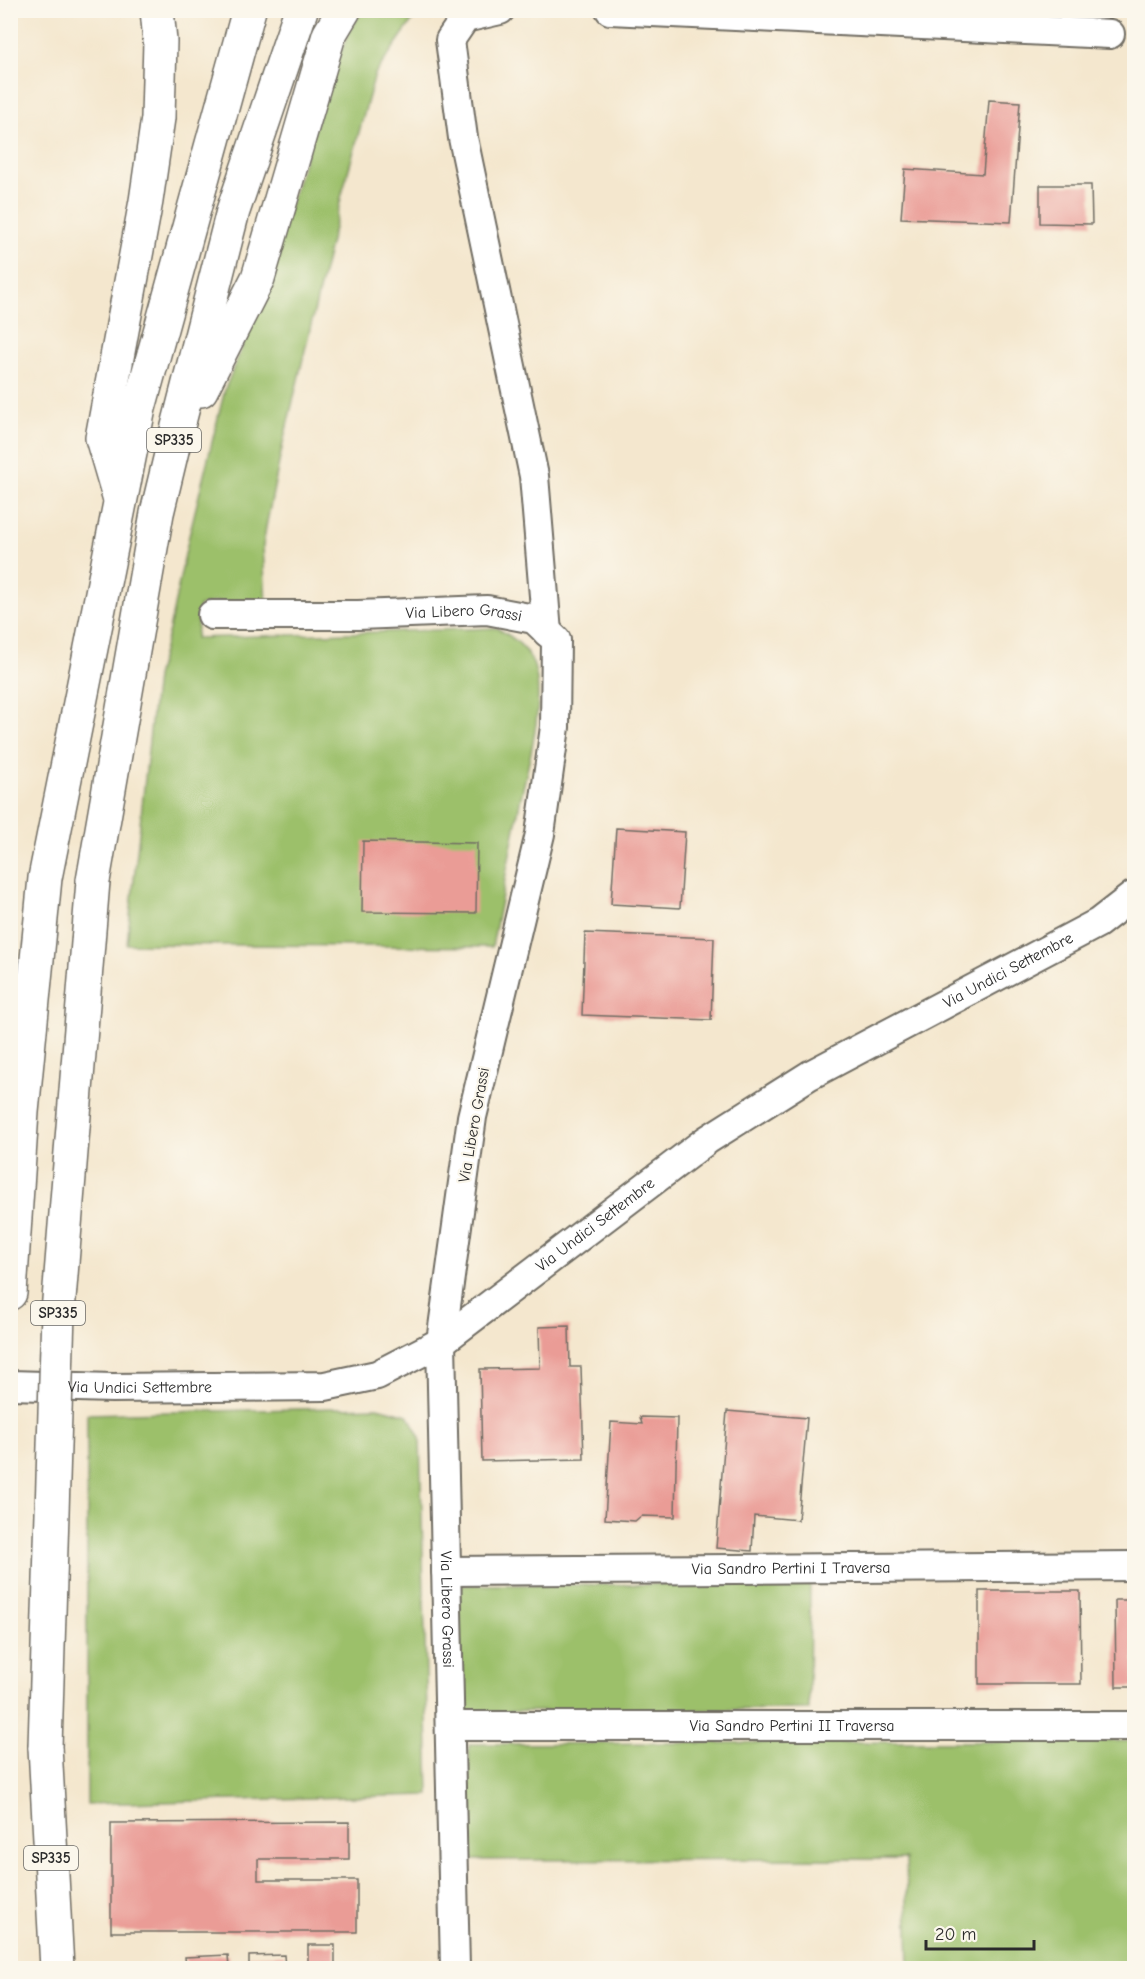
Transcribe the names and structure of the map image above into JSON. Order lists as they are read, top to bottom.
{
  "streets": {
    "highway": ["SP335"],
    "street": [
      "Via Libero Grassi",
      "Via Undici Settembre",
      "Via Sandro Pertini I Traversa",
      "Via Sandro Pertini II Traversa"
    ]
  },
  "crossings": [
    ["Via Libero Grassi", "Via Undici Settembre"],
    ["Via Libero Grassi", "Via Sandro Pertini I Traversa"],
    ["Via Libero Grassi", "Via Sandro Pertini II Traversa"]
  ],
  "scale_bar": "20 m"
}
